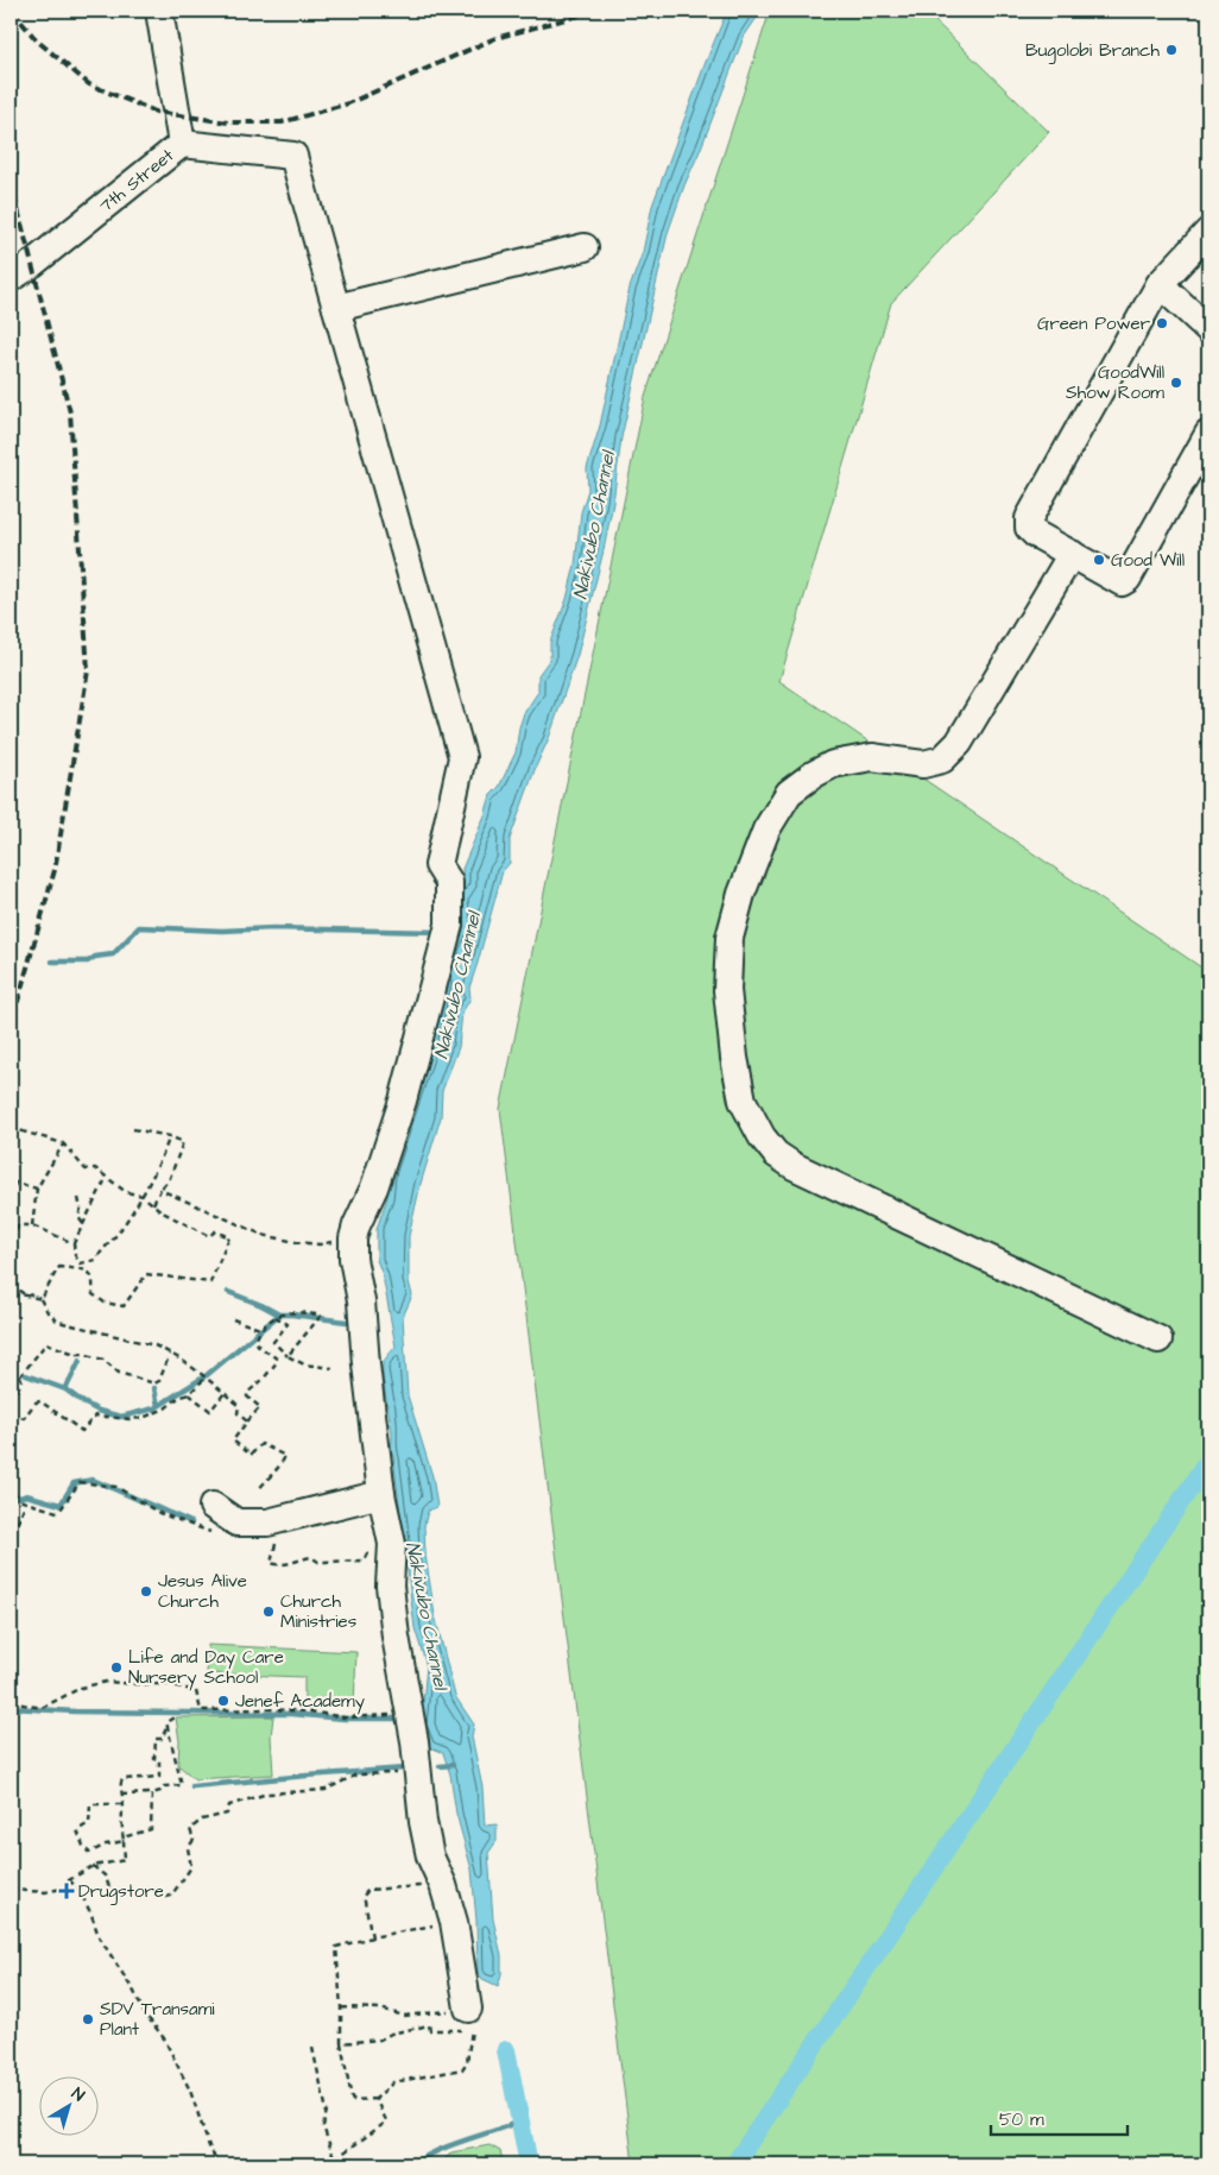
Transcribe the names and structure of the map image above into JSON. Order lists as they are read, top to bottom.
{
  "streets": {
    "street": ["7th Street"]
  },
  "water": ["Nakivubo Channel"],
  "places": {
    "other": [
      "Bugolobi Branch",
      "Green Power",
      "GoodWill Show Room",
      "Good Will",
      "Jesus Alive Church",
      "Church Ministries",
      "Life and Day Care Nursery School",
      "Jenef Academy",
      "SDV Transami Plant"
    ],
    "health": ["Drugstore"]
  },
  "scale_bar": "50 m",
  "north": "top right"
}
